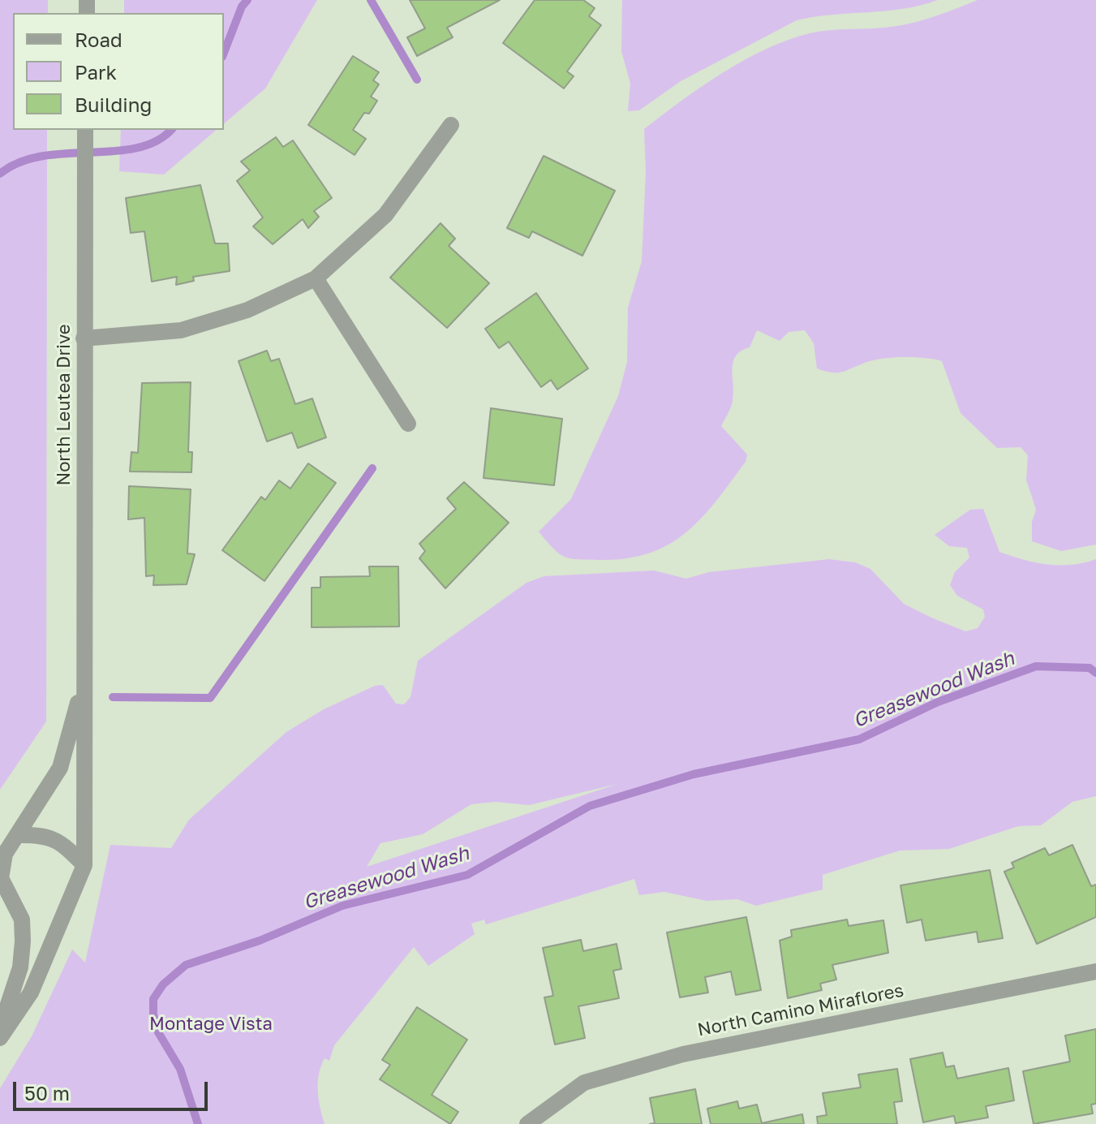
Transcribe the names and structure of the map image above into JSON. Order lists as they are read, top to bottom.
{
  "streets": {
    "street": ["North Leutea Drive", "North Camino Miraflores"]
  },
  "water": ["Greasewood Wash"],
  "parks": ["Montage Vista"],
  "legend": ["Road", "Park", "Building"],
  "scale_bar": "50 m"
}
